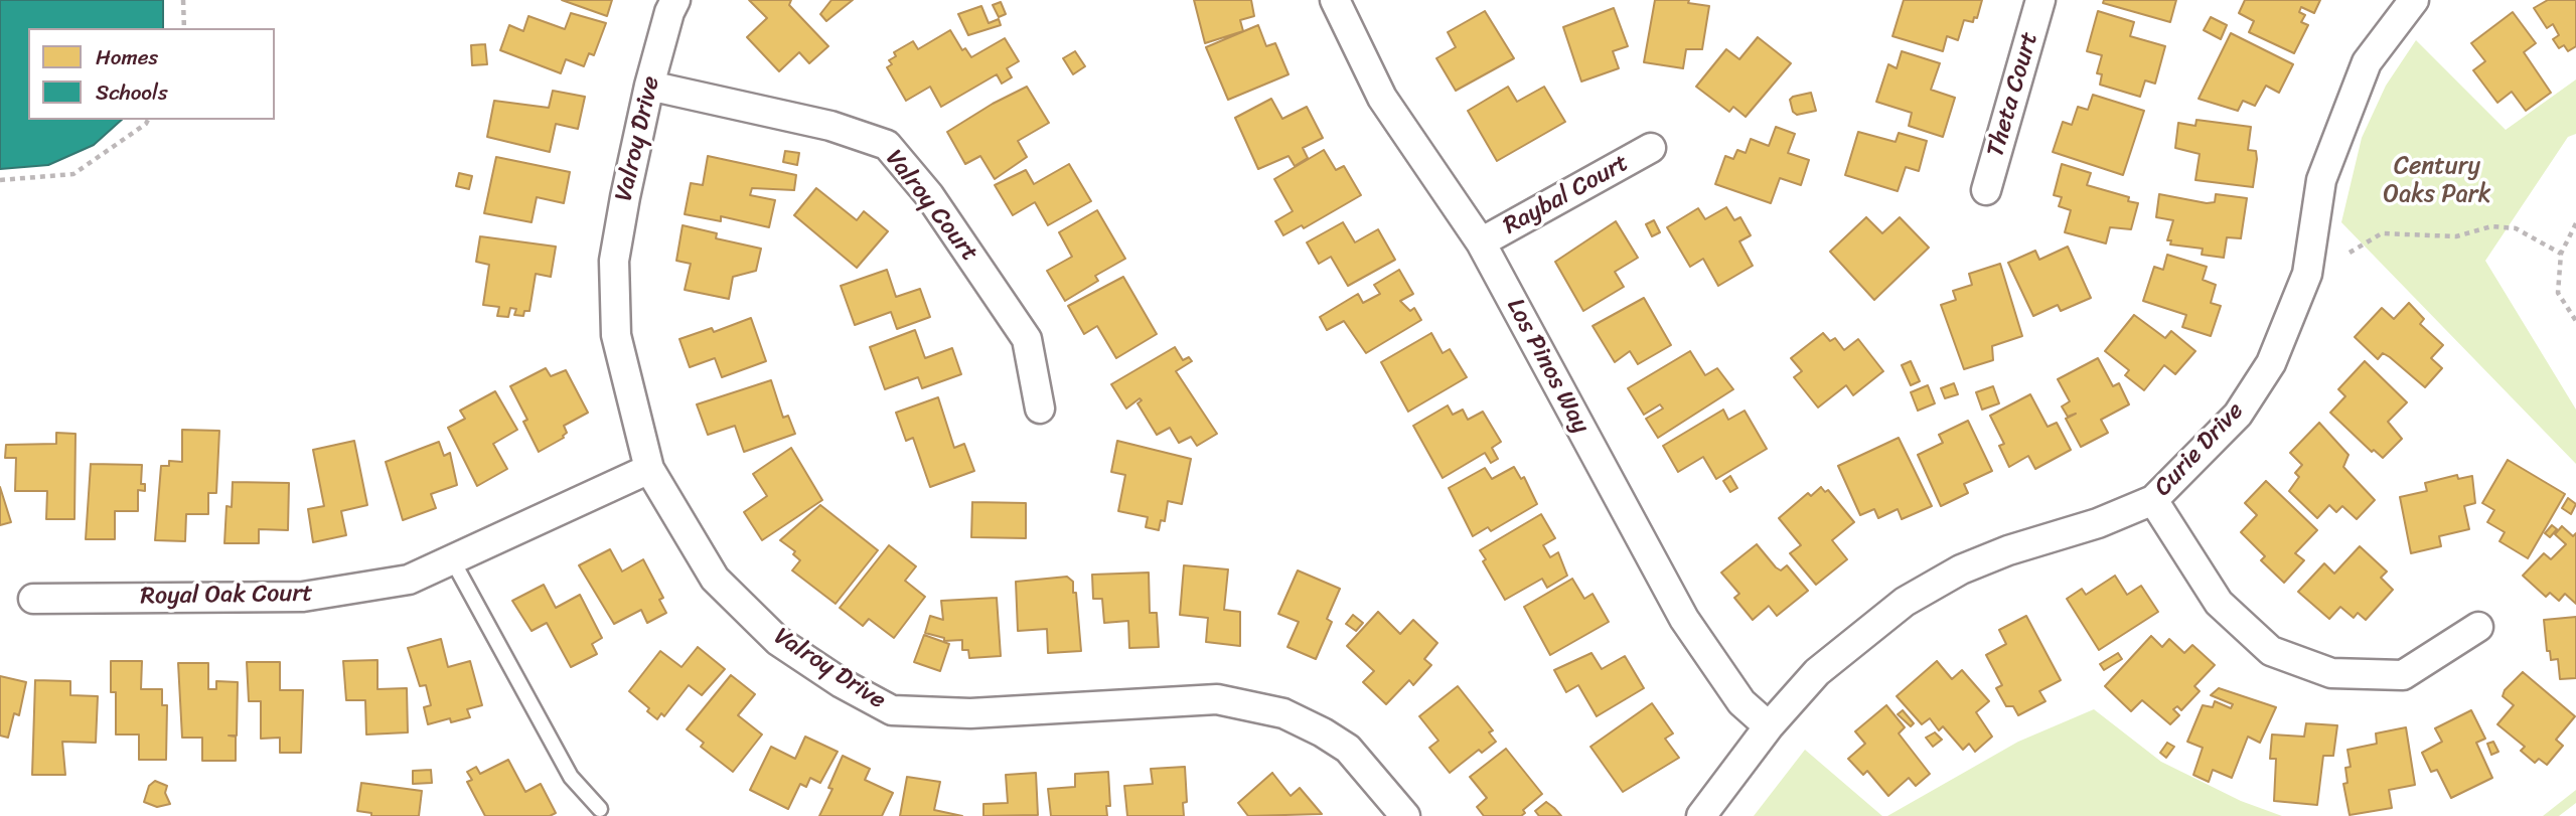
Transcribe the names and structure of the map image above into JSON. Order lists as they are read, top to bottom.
{
  "streets": {
    "street": [
      "Theta Court",
      "Valroy Drive",
      "Raybal Court",
      "Valroy Court",
      "Los Pinos Way",
      "Curie Drive",
      "Royal Oak Court"
    ]
  },
  "crossings": [
    ["Valroy Drive", "Valroy Court"],
    ["Valroy Drive", "Royal Oak Court"],
    ["Raybal Court", "Los Pinos Way"],
    ["Los Pinos Way", "Curie Drive"]
  ],
  "parks": ["Century Oaks Park"],
  "legend": ["Homes", "Schools"]
}
